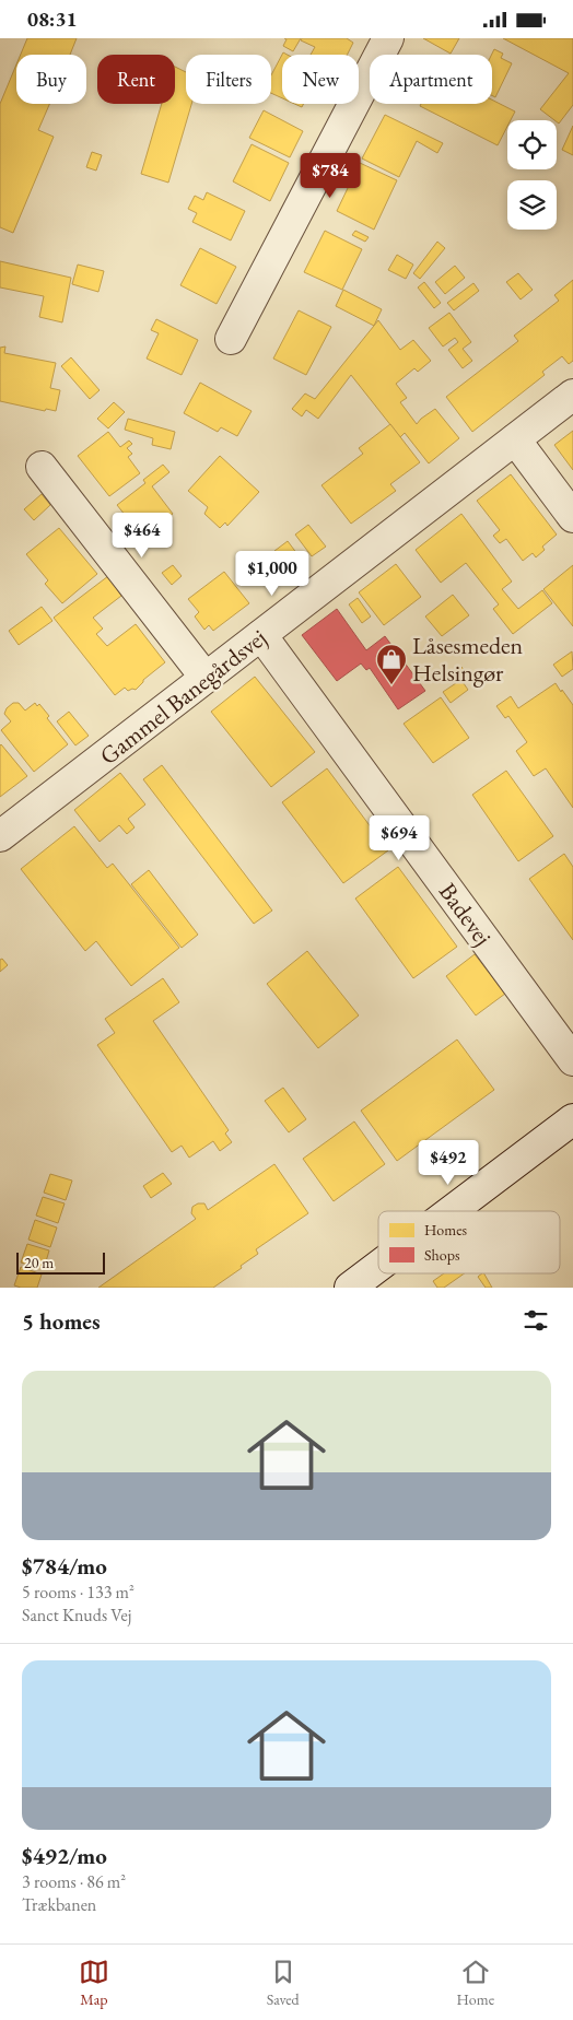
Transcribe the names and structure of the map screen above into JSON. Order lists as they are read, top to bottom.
{
  "streets": {
    "street": ["Gammel Banegårdsvej", "Badevej"]
  },
  "crossings": [
    ["Gammel Banegårdsvej", "Badevej"]
  ],
  "places": {
    "shop": ["Låsesmeden Helsingør"]
  },
  "legend": ["Homes", "Shops"],
  "scale_bar": "20 m",
  "page": {
    "status": "08:31",
    "chip": [
      "Buy",
      "Rent",
      "Filters",
      "New",
      "Apartment"
    ],
    "price": [
      "$784",
      "$464",
      "$1,000",
      "$694",
      "$492"
    ],
    "scale": "20 m",
    "heading": "5 homes",
    "list": [
      {
        "name": "$784/mo",
        "note": "5 rooms · 133 m² · Sanct Knuds Vej"
      },
      {
        "name": "$492/mo",
        "note": "3 rooms · 86 m² · Trækbanen"
      }
    ],
    "tabs": ["Map", "Saved", "Home"]
  }
}
